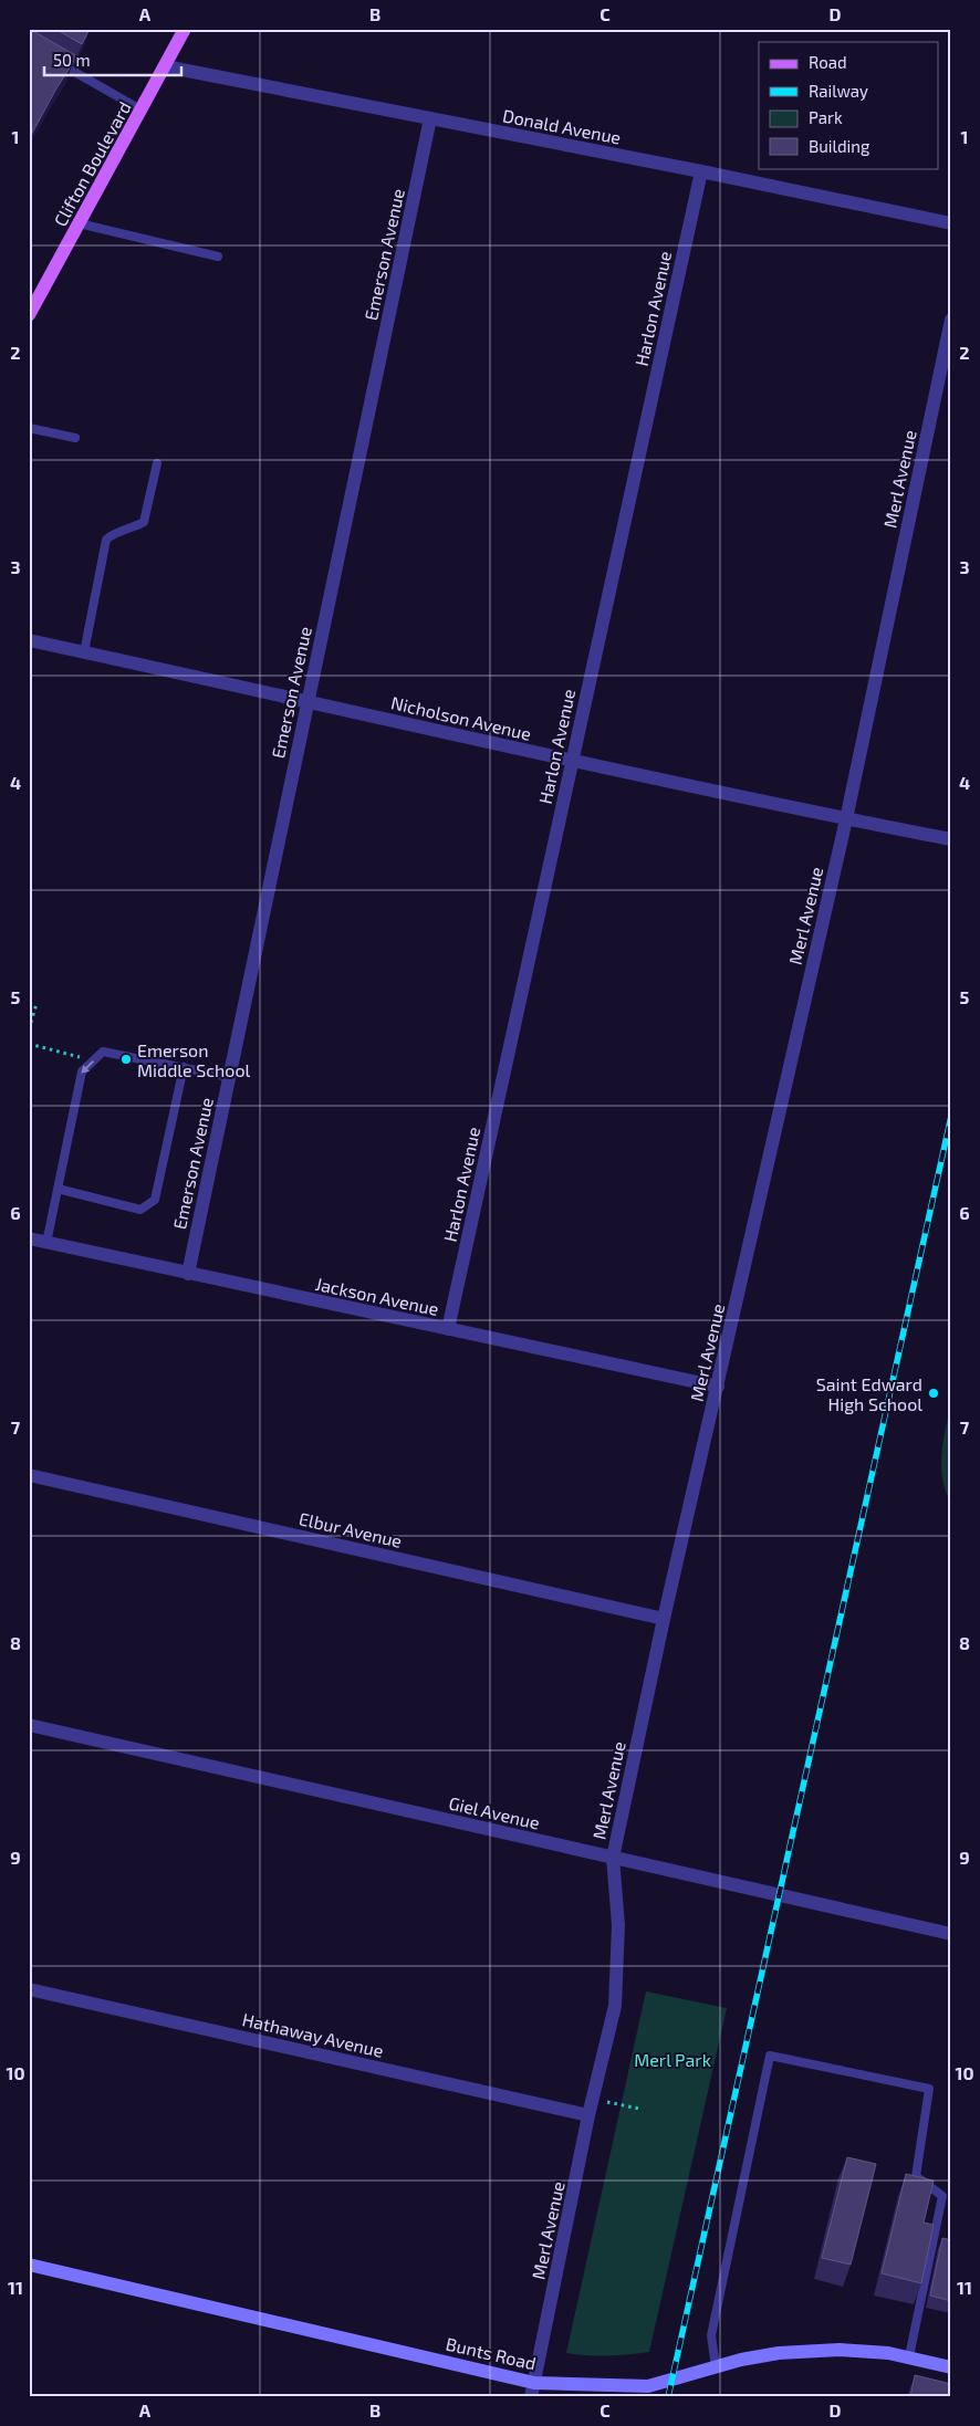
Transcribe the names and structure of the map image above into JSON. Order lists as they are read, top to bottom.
{
  "streets": {
    "main road": ["Clifton Boulevard"],
    "street": [
      "Donald Avenue",
      "Emerson Avenue",
      "Harlon Avenue",
      "Merl Avenue",
      "Nicholson Avenue",
      "Jackson Avenue",
      "Elbur Avenue",
      "Giel Avenue",
      "Hathaway Avenue",
      "Bunts Road"
    ]
  },
  "crossings": [
    ["Donald Avenue", "Clifton Boulevard"],
    ["Donald Avenue", "Emerson Avenue"],
    ["Donald Avenue", "Harlon Avenue"],
    ["Emerson Avenue", "Nicholson Avenue"],
    ["Emerson Avenue", "Jackson Avenue"],
    ["Harlon Avenue", "Nicholson Avenue"],
    ["Harlon Avenue", "Jackson Avenue"],
    ["Merl Avenue", "Nicholson Avenue"],
    ["Merl Avenue", "Jackson Avenue"],
    ["Merl Avenue", "Elbur Avenue"],
    ["Merl Avenue", "Giel Avenue"],
    ["Merl Avenue", "Hathaway Avenue"],
    ["Merl Avenue", "Bunts Road"]
  ],
  "parks": ["Merl Park"],
  "places": ["Emerson Middle School", "Saint Edward High School"],
  "legend": [
    "Road",
    "Railway",
    "Park",
    "Building"
  ],
  "scale_bar": "50 m",
  "grid": {
    "columns": [
      "A",
      "B",
      "C",
      "D"
    ],
    "rows": [
      "1",
      "2",
      "3",
      "4",
      "5",
      "6",
      "7",
      "8",
      "9",
      "10",
      "11"
    ]
  }
}
